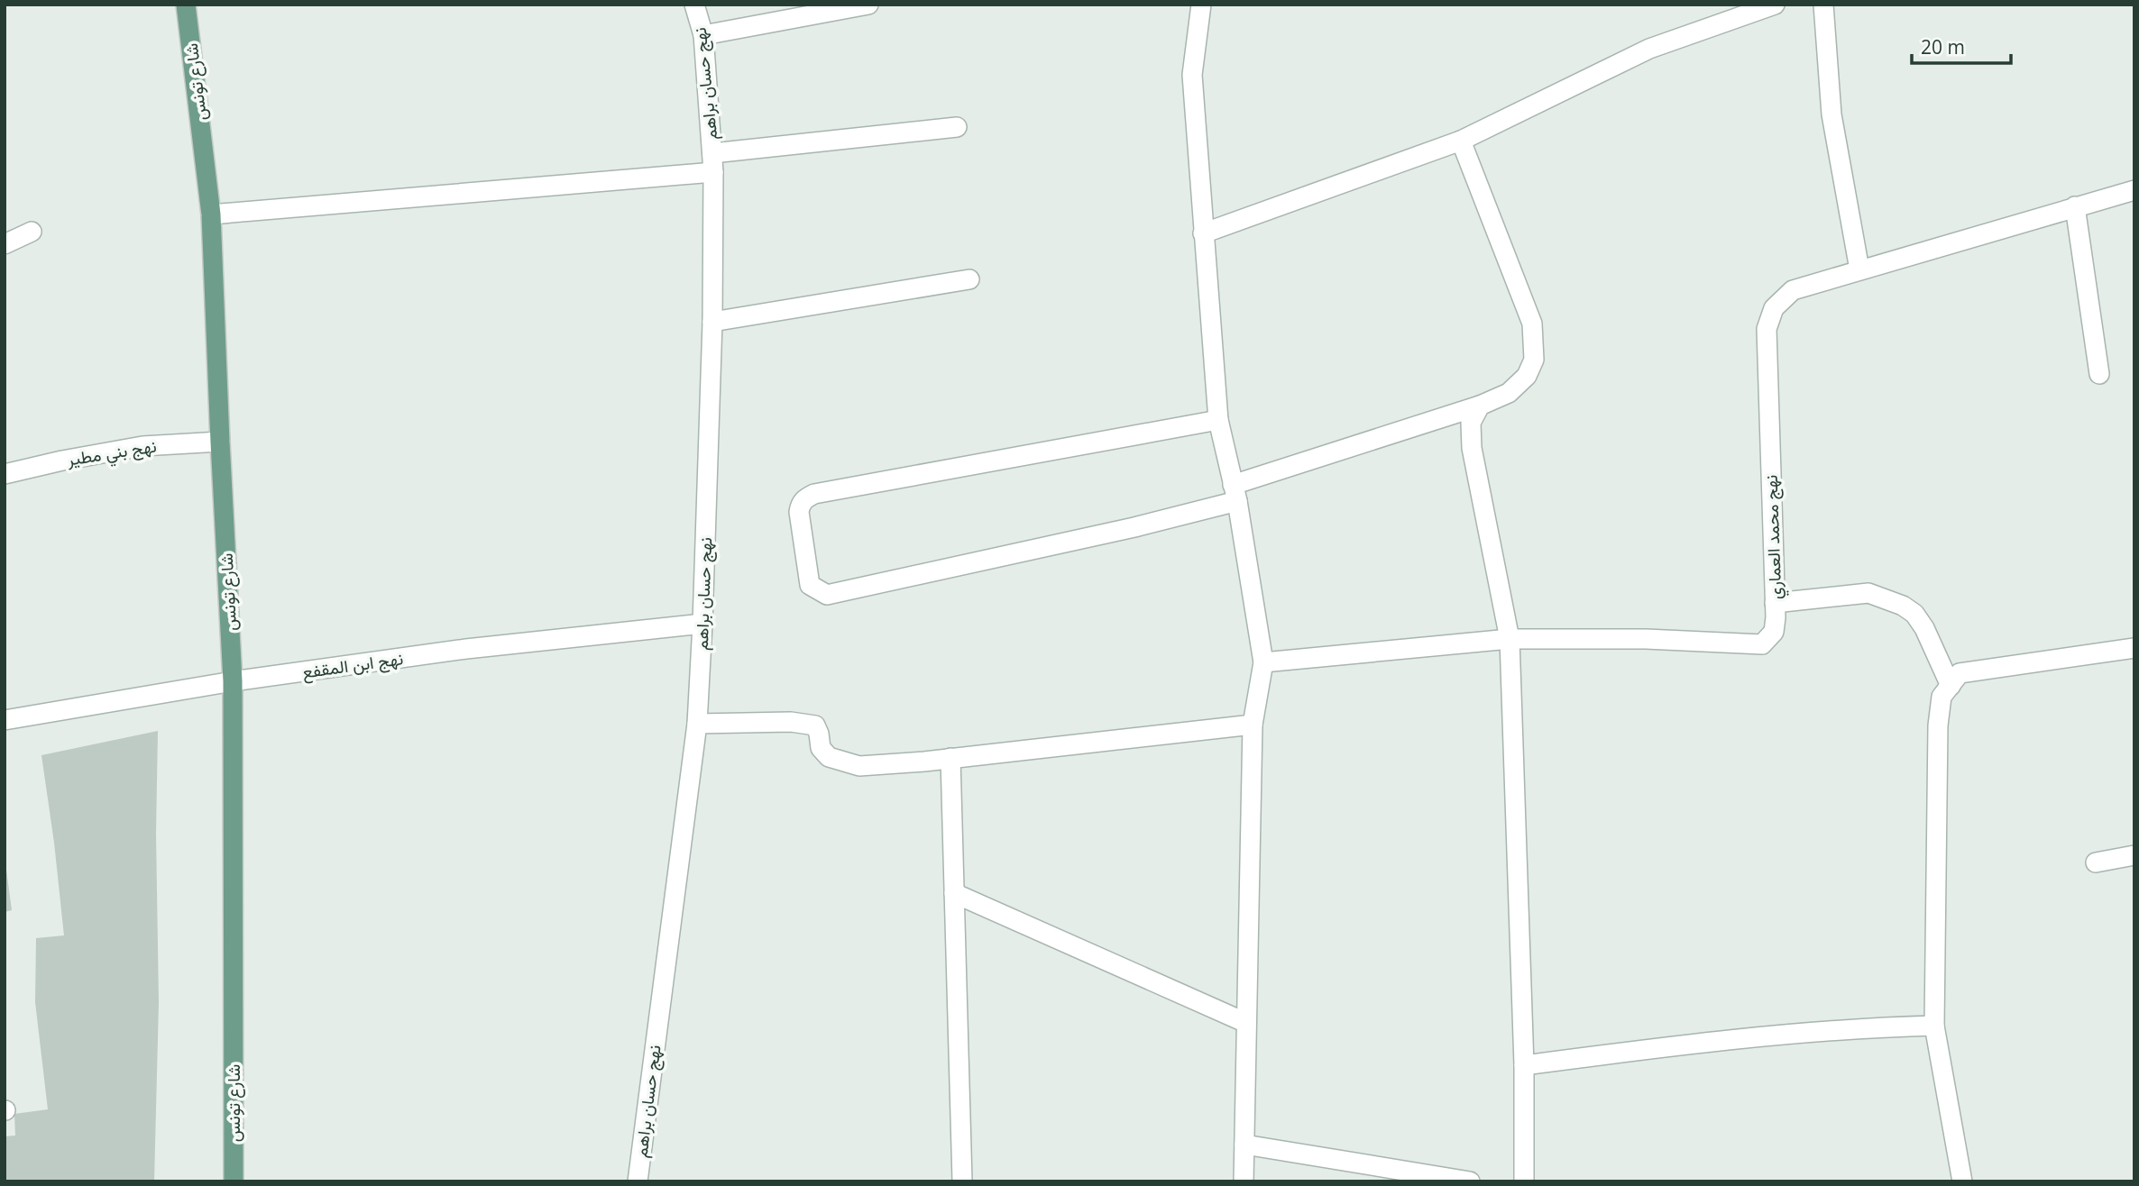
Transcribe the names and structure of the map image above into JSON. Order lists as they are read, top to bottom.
{
  "streets": {
    "main road": ["شارع تونس"],
    "street": [
      "نهج حسان براهم",
      "نهج بني مطير",
      "نهج محمد العماري",
      "نهج ابن المقفع"
    ]
  },
  "crossings": [
    ["شارع تونس", "نهج بني مطير"],
    ["شارع تونس", "نهج ابن المقفع"],
    ["نهج حسان براهم", "نهج ابن المقفع"]
  ],
  "scale_bar": "20 m"
}
